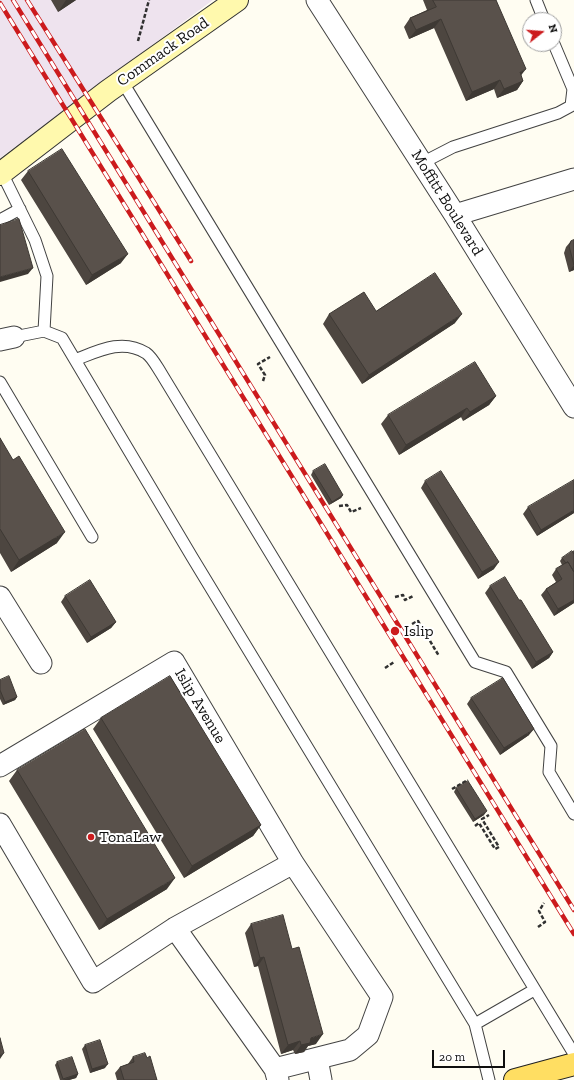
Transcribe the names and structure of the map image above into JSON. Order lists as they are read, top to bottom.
{
  "streets": {
    "street": ["Commack Road", "Moffitt Boulevard", "Islip Avenue"]
  },
  "places": ["Islip", "TonaLaw"],
  "scale_bar": "20 m",
  "north": "right"
}
